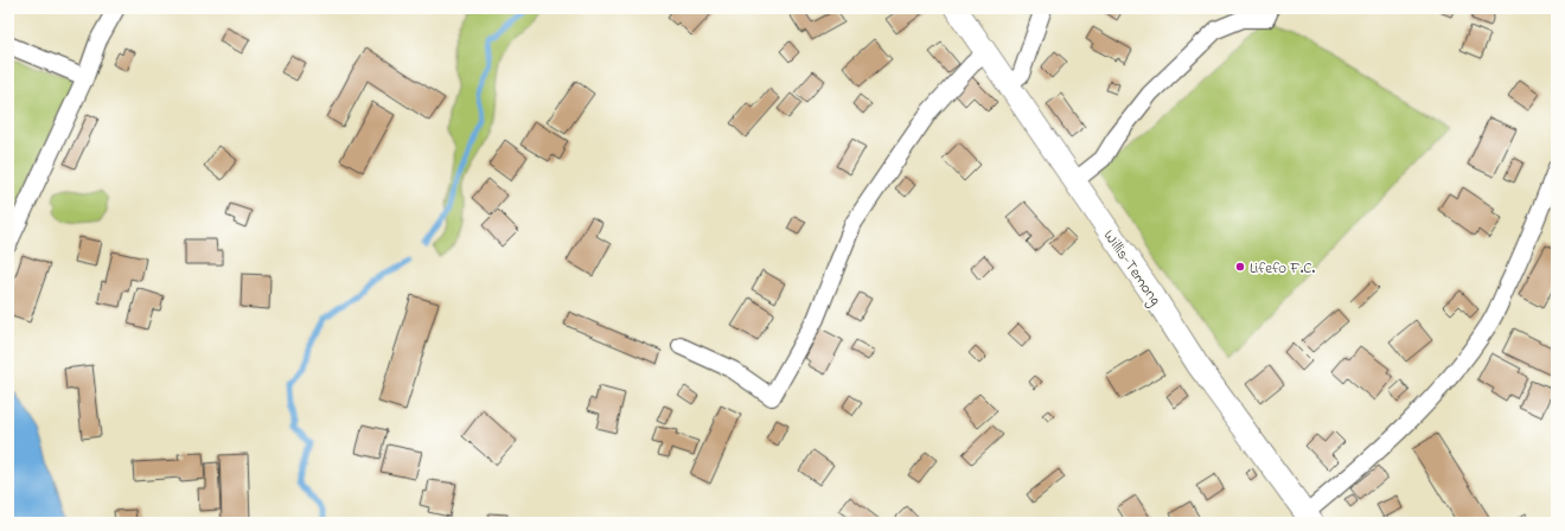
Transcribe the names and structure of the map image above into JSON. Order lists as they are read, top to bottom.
{
  "streets": {
    "main road": ["Willis-Temong"]
  },
  "places": ["Lifefo F.C."]
}
